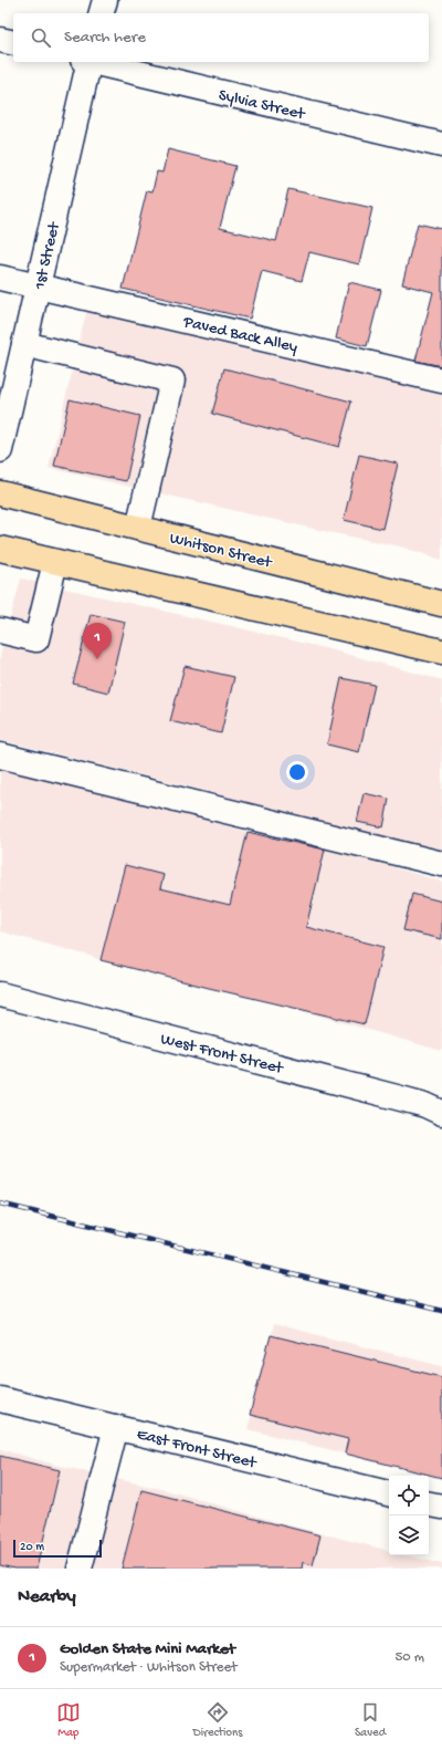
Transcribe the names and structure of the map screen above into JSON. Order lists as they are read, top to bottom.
{
  "streets": {
    "main road": ["Whitson Street"],
    "street": [
      "Sylvia Street",
      "1st Street",
      "Paved Back Alley",
      "West Front Street",
      "East Front Street"
    ]
  },
  "crossings": [
    ["1st Street", "Paved Back Alley"]
  ],
  "scale_bar": "20 m",
  "page": {
    "search": "Search here",
    "pins": "1",
    "scale": "20 m",
    "heading": "Nearby",
    "list": [
      {
        "mark": "1",
        "name": "Golden State Mini Market",
        "note": "Supermarket · Whitson Street",
        "value": "50 m"
      }
    ],
    "nav": ["Map", "Directions", "Saved"]
  }
}
